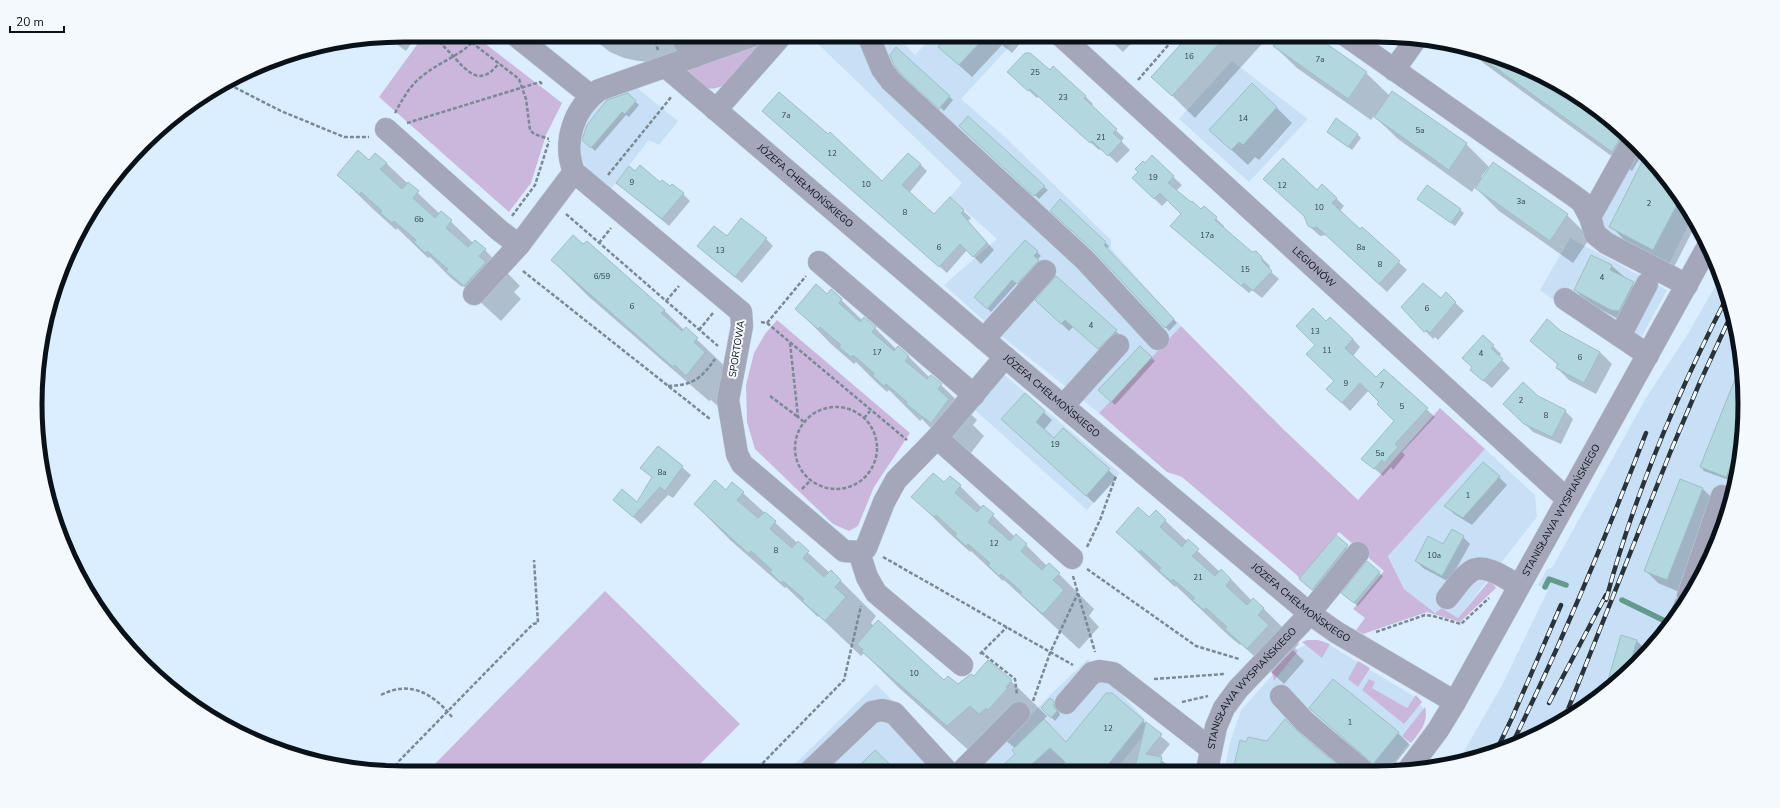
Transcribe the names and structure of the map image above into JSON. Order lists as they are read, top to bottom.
{
  "streets": {
    "street": [
      "JÓZEFA CHEŁMOŃSKIEGO",
      "LEGIONÓW",
      "SPORTOWA",
      "STANISŁAWA WYSPIAŃSKIEGO"
    ]
  },
  "crossings": [
    ["JÓZEFA CHEŁMOŃSKIEGO", "STANISŁAWA WYSPIAŃSKIEGO"],
    ["LEGIONÓW", "STANISŁAWA WYSPIAŃSKIEGO"]
  ],
  "house_numbers": [
    "16",
    "7a",
    "25",
    "23",
    "7a",
    "14",
    "5a",
    "21",
    "12",
    "19",
    "9",
    "10",
    "12",
    "3a",
    "2",
    "10",
    "8",
    "6b",
    "17a",
    "6",
    "8a",
    "13",
    "8",
    "15",
    "6/59",
    "4",
    "6",
    "6",
    "4",
    "13",
    "11",
    "17",
    "4",
    "6",
    "9",
    "7",
    "2",
    "5",
    "8",
    "19",
    "5a",
    "8a",
    "1",
    "12",
    "8",
    "10a",
    "21",
    "10",
    "1",
    "12"
  ],
  "scale_bar": "20 m"
}
